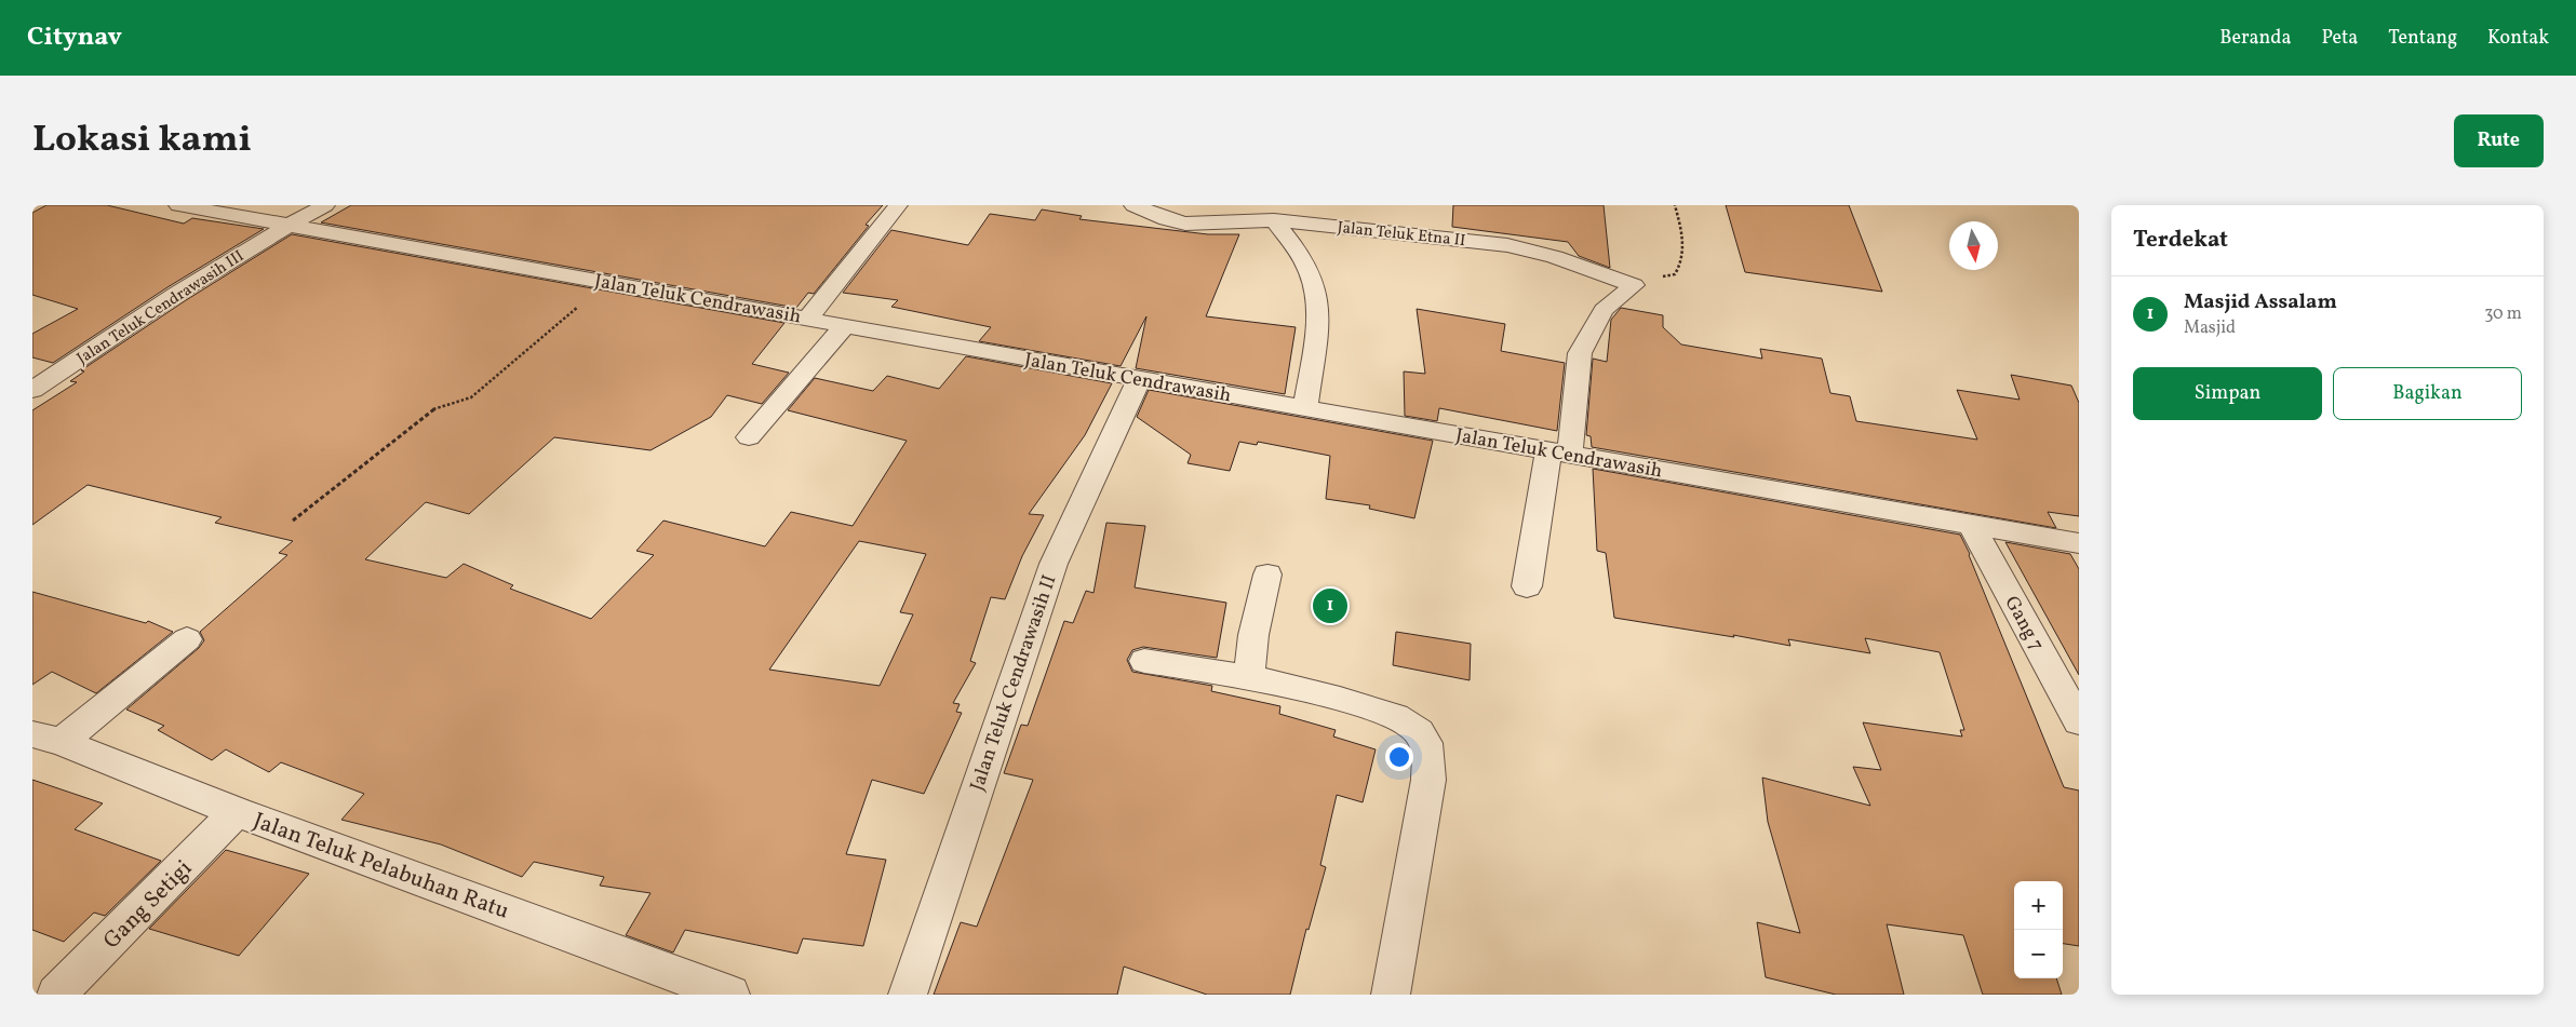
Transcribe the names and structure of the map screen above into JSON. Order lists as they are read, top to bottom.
{
  "streets": {
    "street": [
      "Jalan Teluk Etna II",
      "Jalan Teluk Cendrawasih",
      "Jalan Teluk Cendrawasih III",
      "Gang 7",
      "Jalan Teluk Cendrawasih II",
      "Jalan Teluk Pelabuhan Ratu",
      "Gang Setigi"
    ]
  },
  "crossings": [
    ["Jalan Teluk Cendrawasih", "Jalan Teluk Cendrawasih III"],
    ["Jalan Teluk Cendrawasih", "Gang 7"],
    ["Jalan Teluk Cendrawasih", "Jalan Teluk Cendrawasih II"],
    ["Jalan Teluk Pelabuhan Ratu", "Gang Setigi"]
  ],
  "north": "bottom",
  "page": {
    "header": "Citynav",
    "nav": [
      "Beranda",
      "Peta",
      "Tentang",
      "Kontak"
    ],
    "title": "Lokasi kami",
    "buttons": [
      "Rute",
      ["Simpan", "Bagikan"]
    ],
    "heading": "Terdekat",
    "list": [
      {
        "mark": "1",
        "name": "Masjid Assalam",
        "note": "Masjid",
        "value": "30 m"
      }
    ],
    "pins": "1",
    "map_buttons": ["+", "−"]
  }
}
